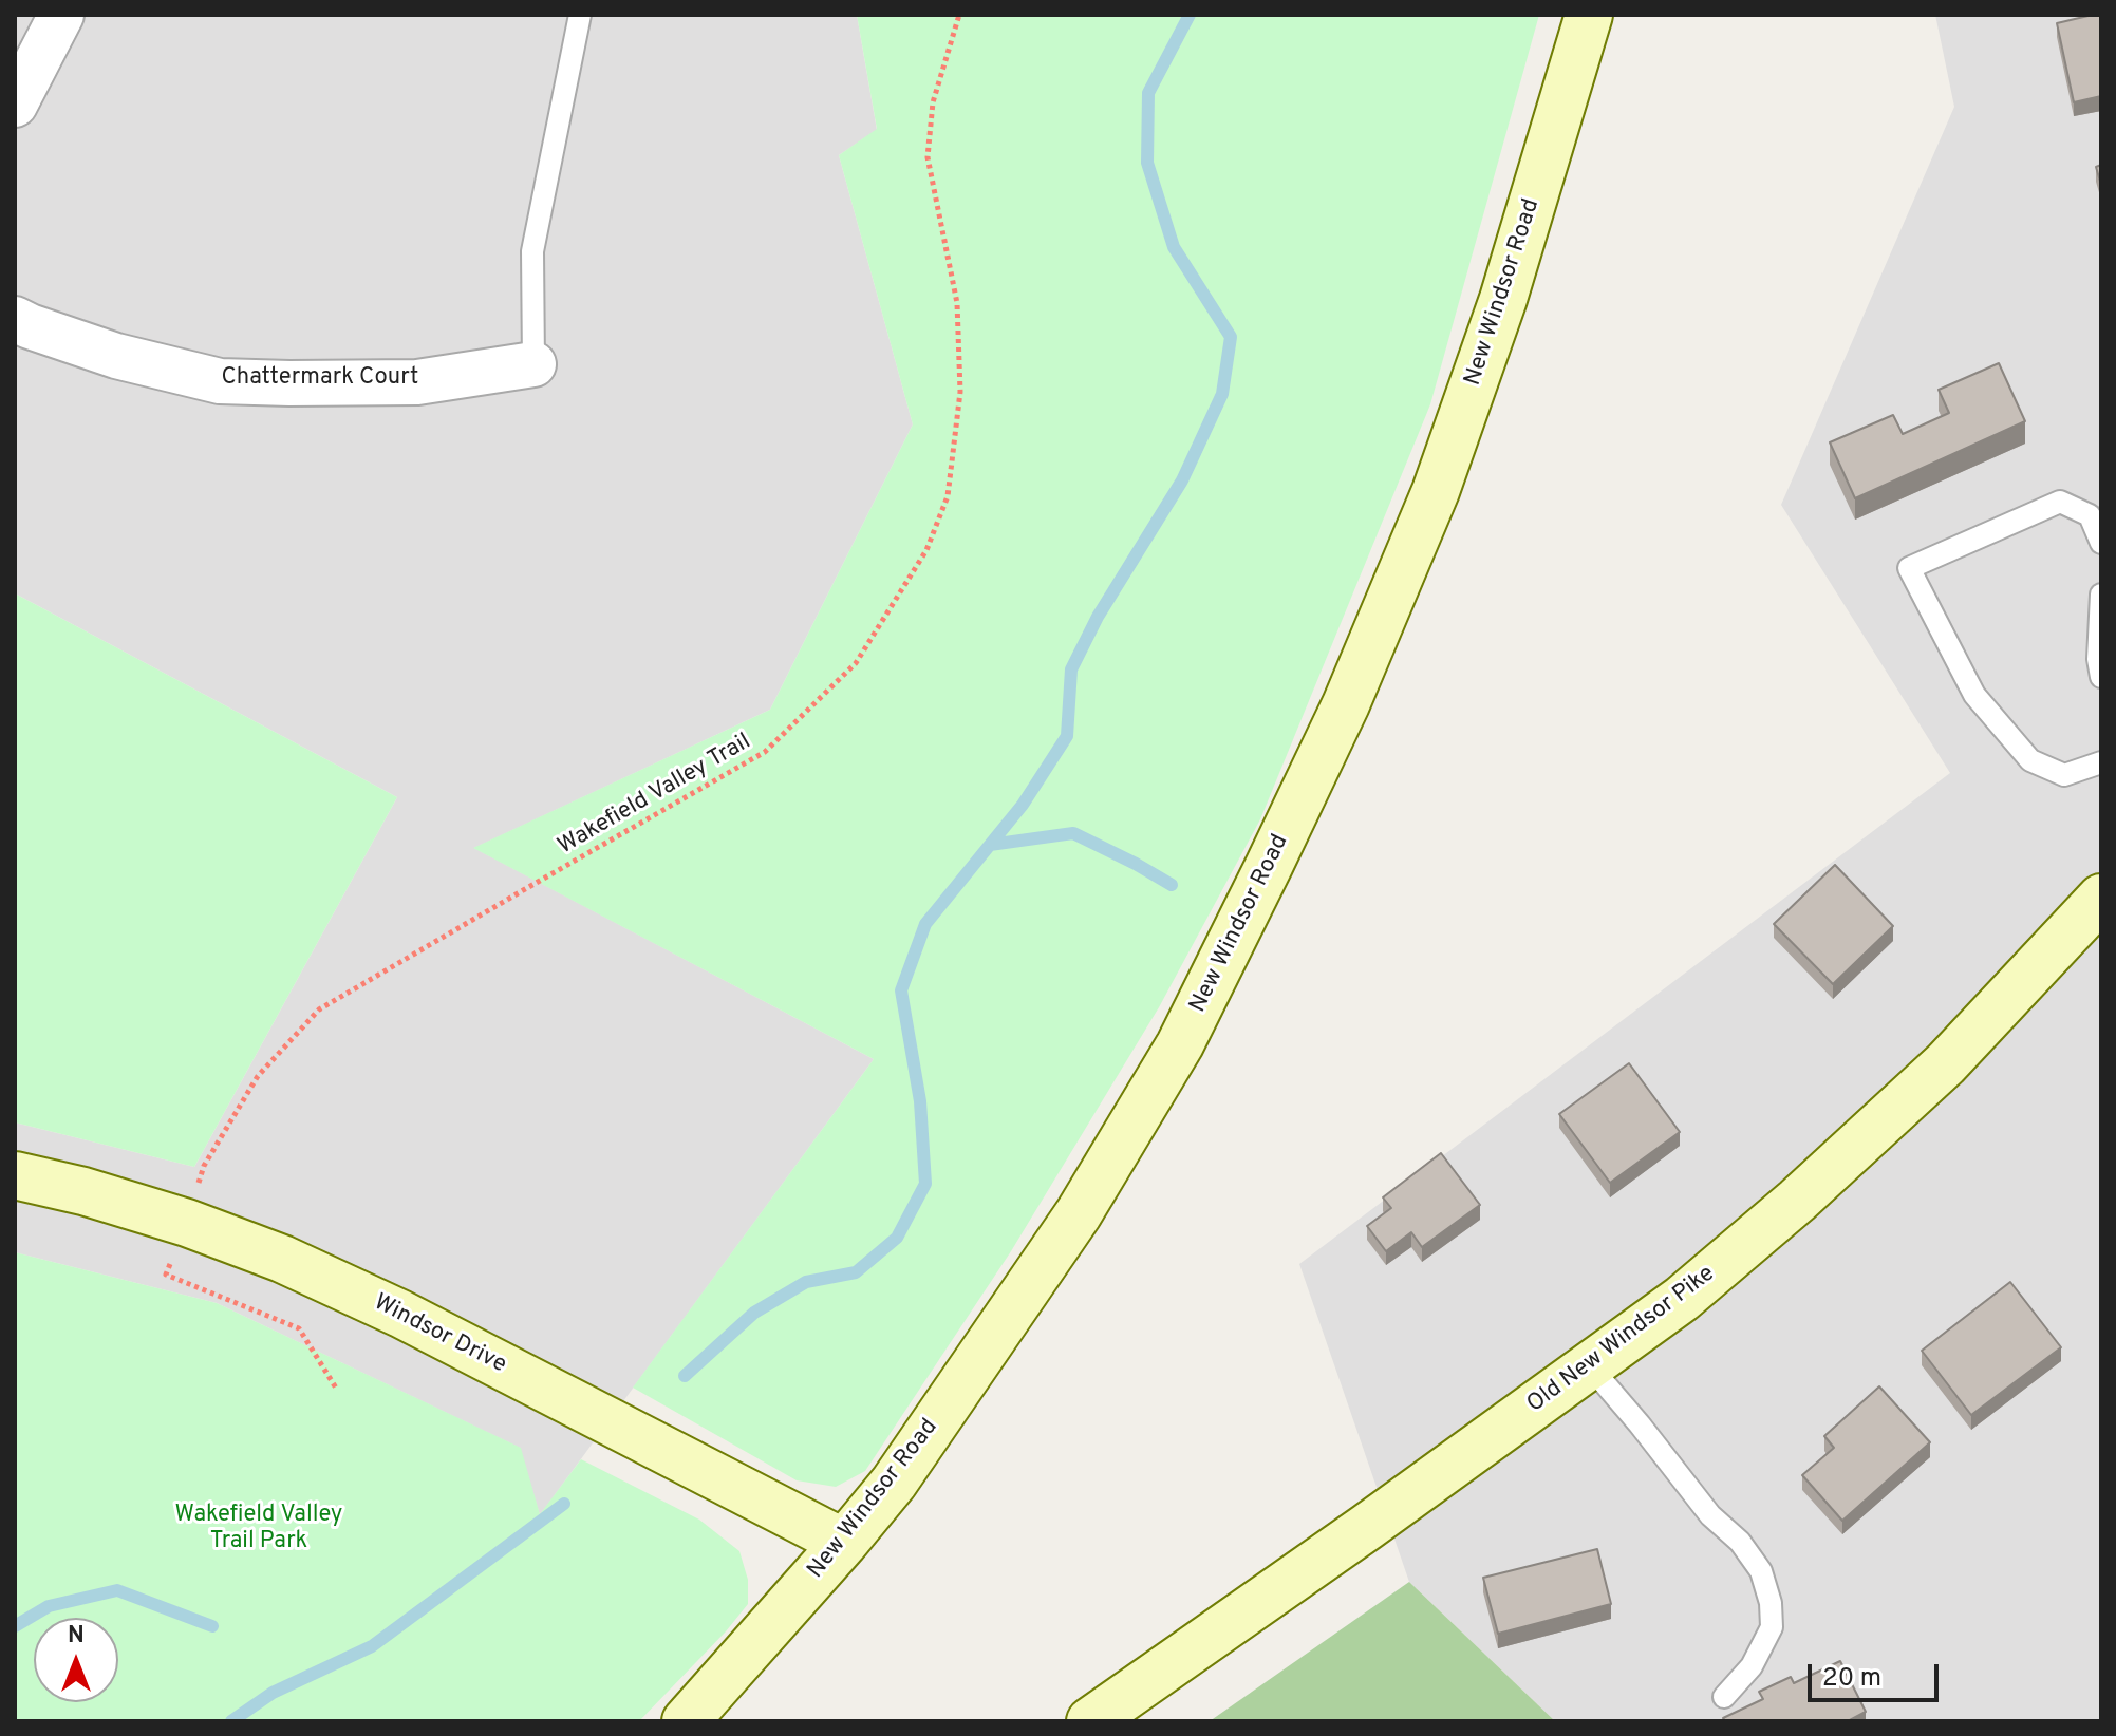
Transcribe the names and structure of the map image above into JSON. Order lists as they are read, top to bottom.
{
  "streets": {
    "street": [
      "New Windsor Road",
      "Chattermark Court",
      "Windsor Drive",
      "Old New Windsor Pike"
    ],
    "path": ["Wakefield Valley Trail"]
  },
  "crossings": [
    ["New Windsor Road", "Windsor Drive"],
    ["Wakefield Valley Trail", "Windsor Drive"]
  ],
  "parks": ["Wakefield Valley Trail Park"],
  "scale_bar": "20 m",
  "north": "top"
}
